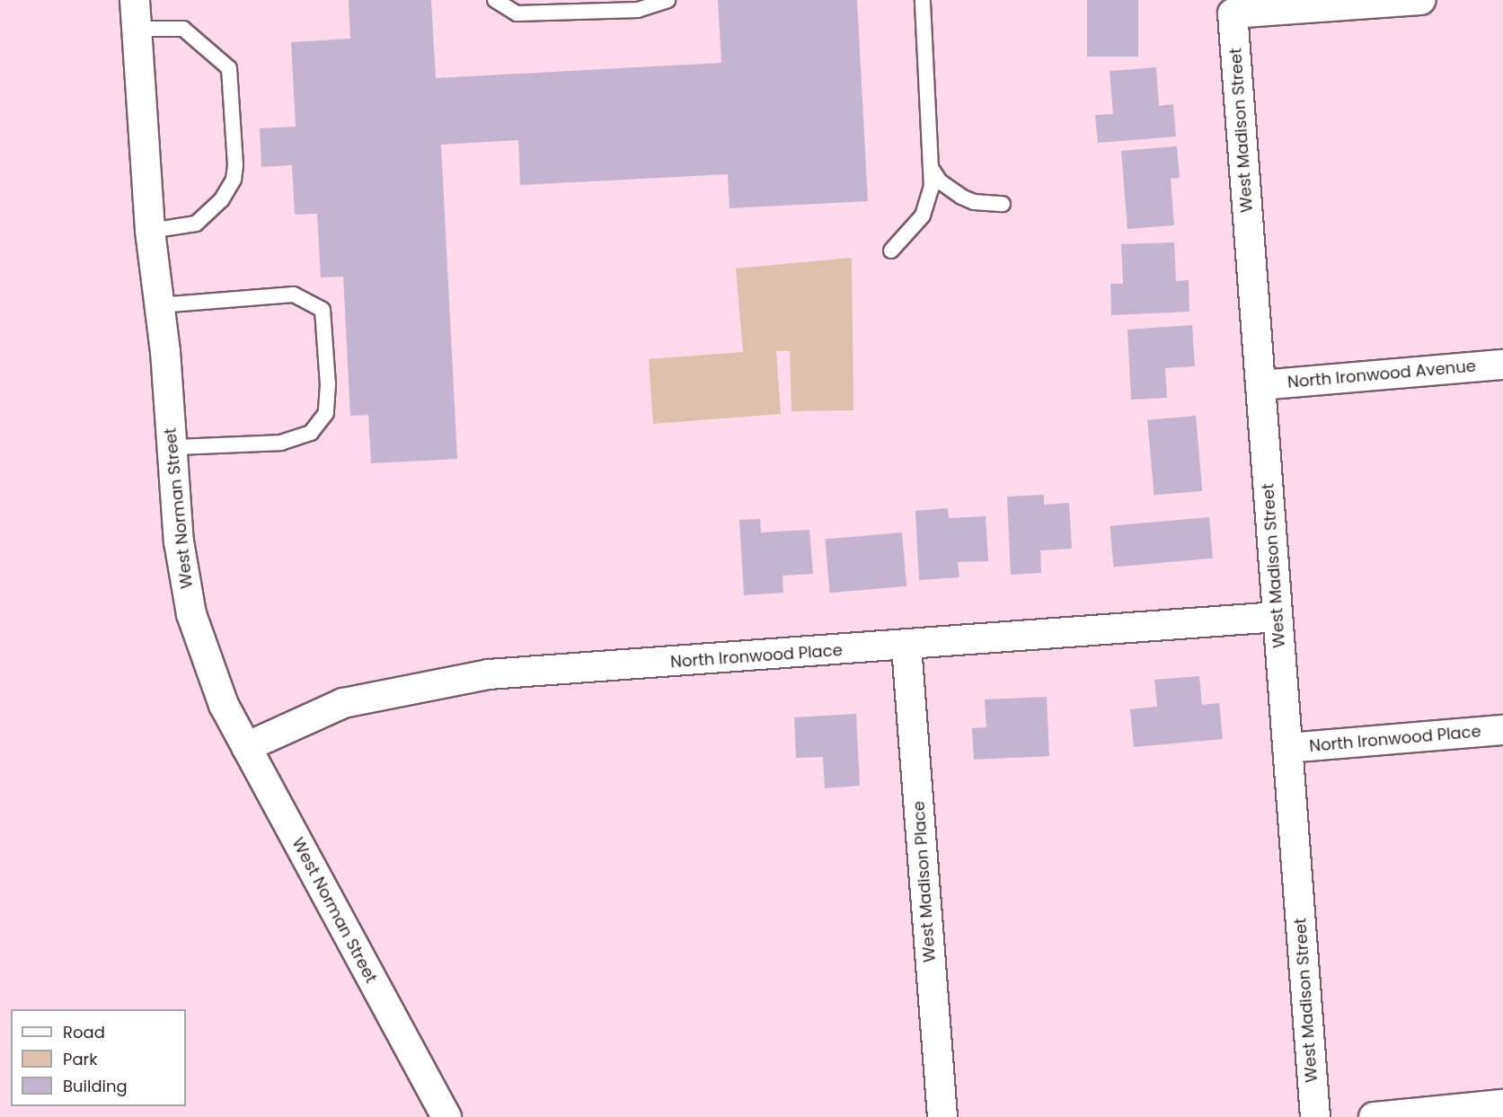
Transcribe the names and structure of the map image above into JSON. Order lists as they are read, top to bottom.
{
  "streets": {
    "street": [
      "West Madison Street",
      "North Ironwood Avenue",
      "West Norman Street",
      "North Ironwood Place",
      "West Madison Place"
    ]
  },
  "crossings": [
    ["West Madison Street", "North Ironwood Avenue"],
    ["West Madison Street", "North Ironwood Place"],
    ["West Norman Street", "North Ironwood Place"],
    ["North Ironwood Place", "West Madison Place"]
  ],
  "legend": ["Road", "Park", "Building"]
}
